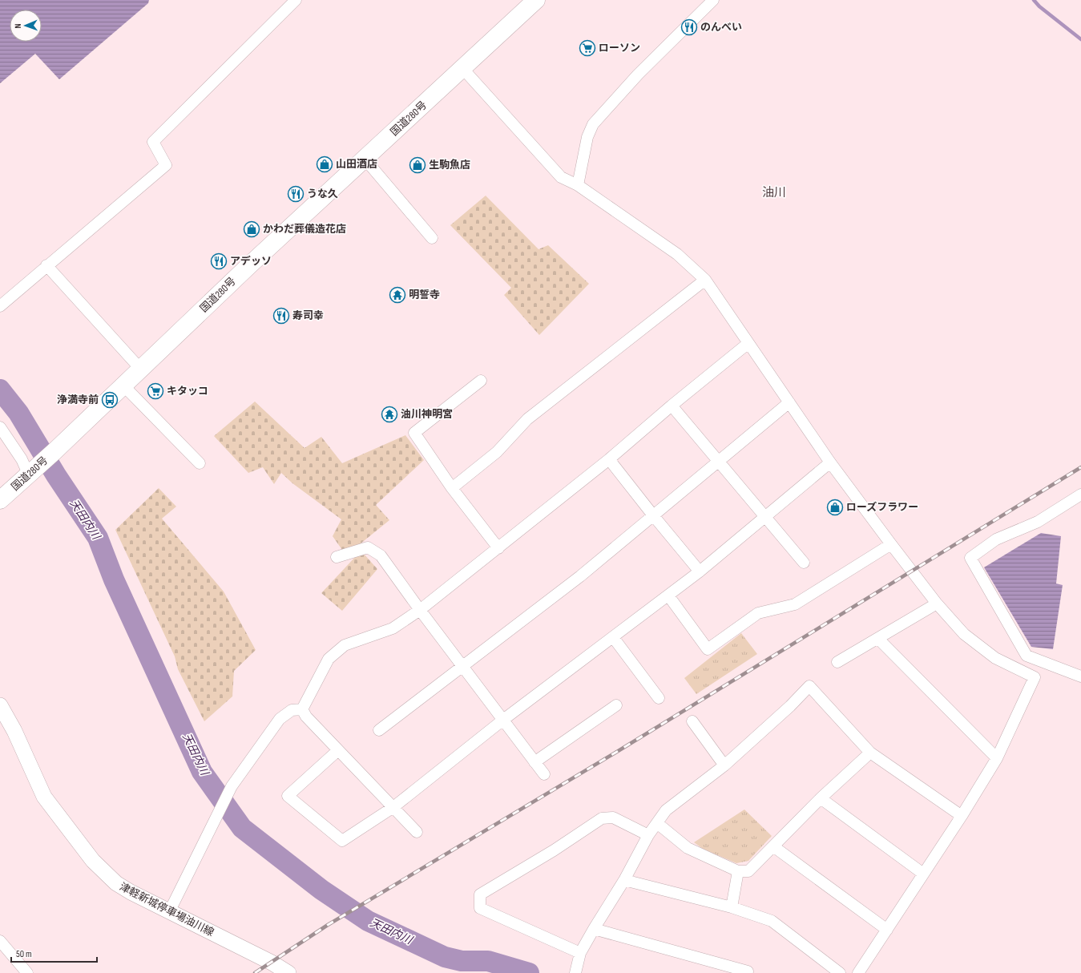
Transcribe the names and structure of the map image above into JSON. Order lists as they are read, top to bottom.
{
  "streets": {
    "highway": ["国道280号"],
    "main road": ["津軽新城停車場油川線"]
  },
  "districts": ["油川"],
  "water": ["天田内川"],
  "places": {
    "restaurant": [
      "のんべい",
      "うな久",
      "アデッソ",
      "寿司幸"
    ],
    "supermarket": ["ローソン", "キタッコ"],
    "shop": [
      "山田酒店",
      "生駒魚店",
      "かわだ葬儀造花店",
      "ローズフラワー"
    ],
    "temple": ["明誓寺", "油川神明宮"],
    "bus stop": ["浄満寺前"]
  },
  "scale_bar": "50 m",
  "north": "left"
}
